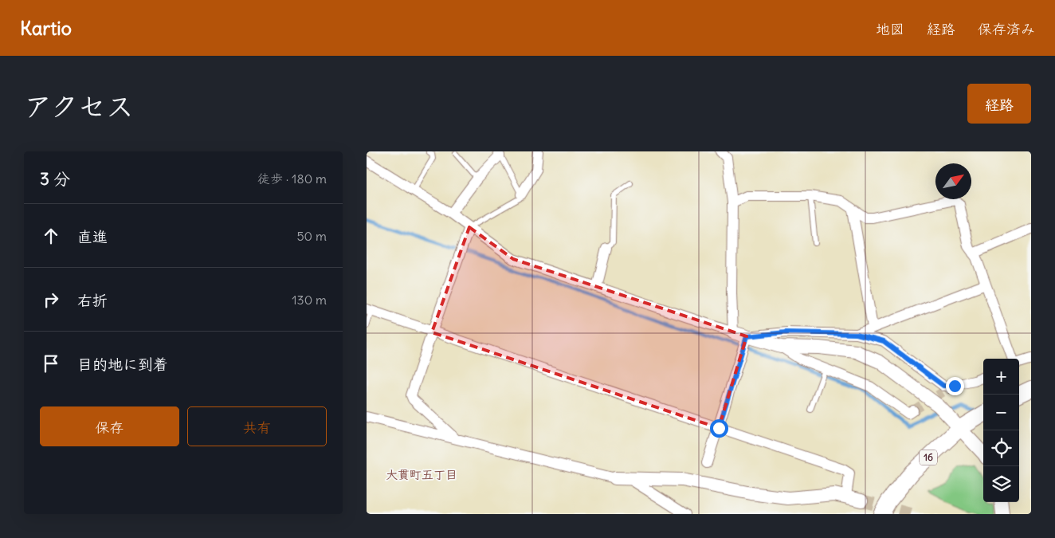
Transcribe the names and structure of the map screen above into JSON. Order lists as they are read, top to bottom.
{
  "streets": {
    "main road": ["16"]
  },
  "districts": ["大貫町五丁目"],
  "north": "top right",
  "page": {
    "header": "Kartio",
    "nav": ["地図", "経路", "保存済み"],
    "title": "アクセス",
    "buttons": [
      "経路",
      ["保存", "共有"]
    ],
    "heading": ["3 分", "徒歩 · 180 m"],
    "list": [
      ["直進", "50 m"],
      ["右折", "130 m"],
      "目的地に到着"
    ],
    "map_buttons": ["+", "−"]
  }
}
